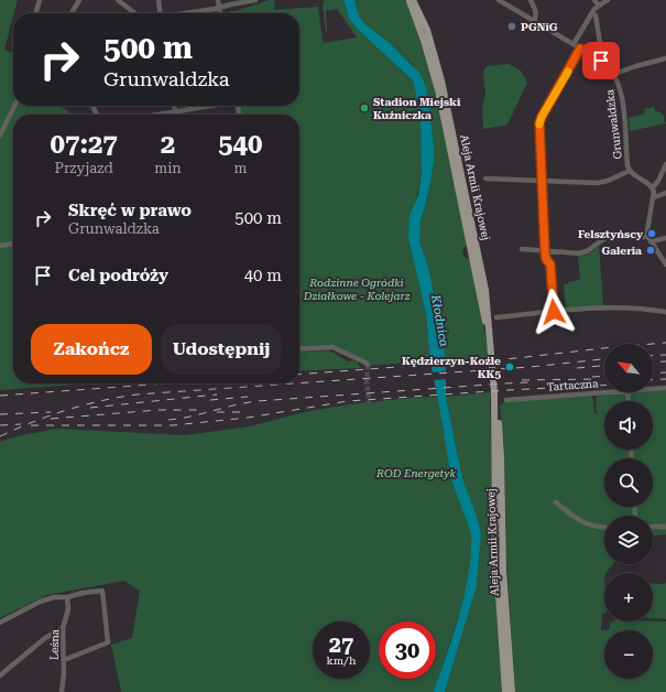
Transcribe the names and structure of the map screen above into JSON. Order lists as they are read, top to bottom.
{
  "streets": {
    "main road": ["Aleja Armii Krajowej"],
    "street": ["Grunwaldzka", "Tartaczna", "Leśna"]
  },
  "water": ["Kłodnica"],
  "parks": ["Rodzinne Ogródki Działkowe - Kolejarz", "ROD Energetyk"],
  "places": [
    "PGNiG",
    "Stadion Miejski Kuźniczka",
    "Felsztyńscy",
    "Galeria",
    "Kędzierzyn-Koźle KK5"
  ],
  "north": "top left",
  "page": {
    "turn": ["500 m", "Grunwaldzka"],
    "eta": [
      "07:27",
      "Przyjazd",
      "2",
      "min",
      "540",
      "m"
    ],
    "list": [
      {
        "name": "Skręć w prawo",
        "note": "Grunwaldzka",
        "value": "500 m"
      },
      {
        "name": "Cel podróży",
        "value": "40 m"
      }
    ],
    "buttons": ["Zakończ", "Udostępnij"],
    "map_buttons": ["+", "−"],
    "speed": "27 km/h",
    "limit": "30"
  }
}
